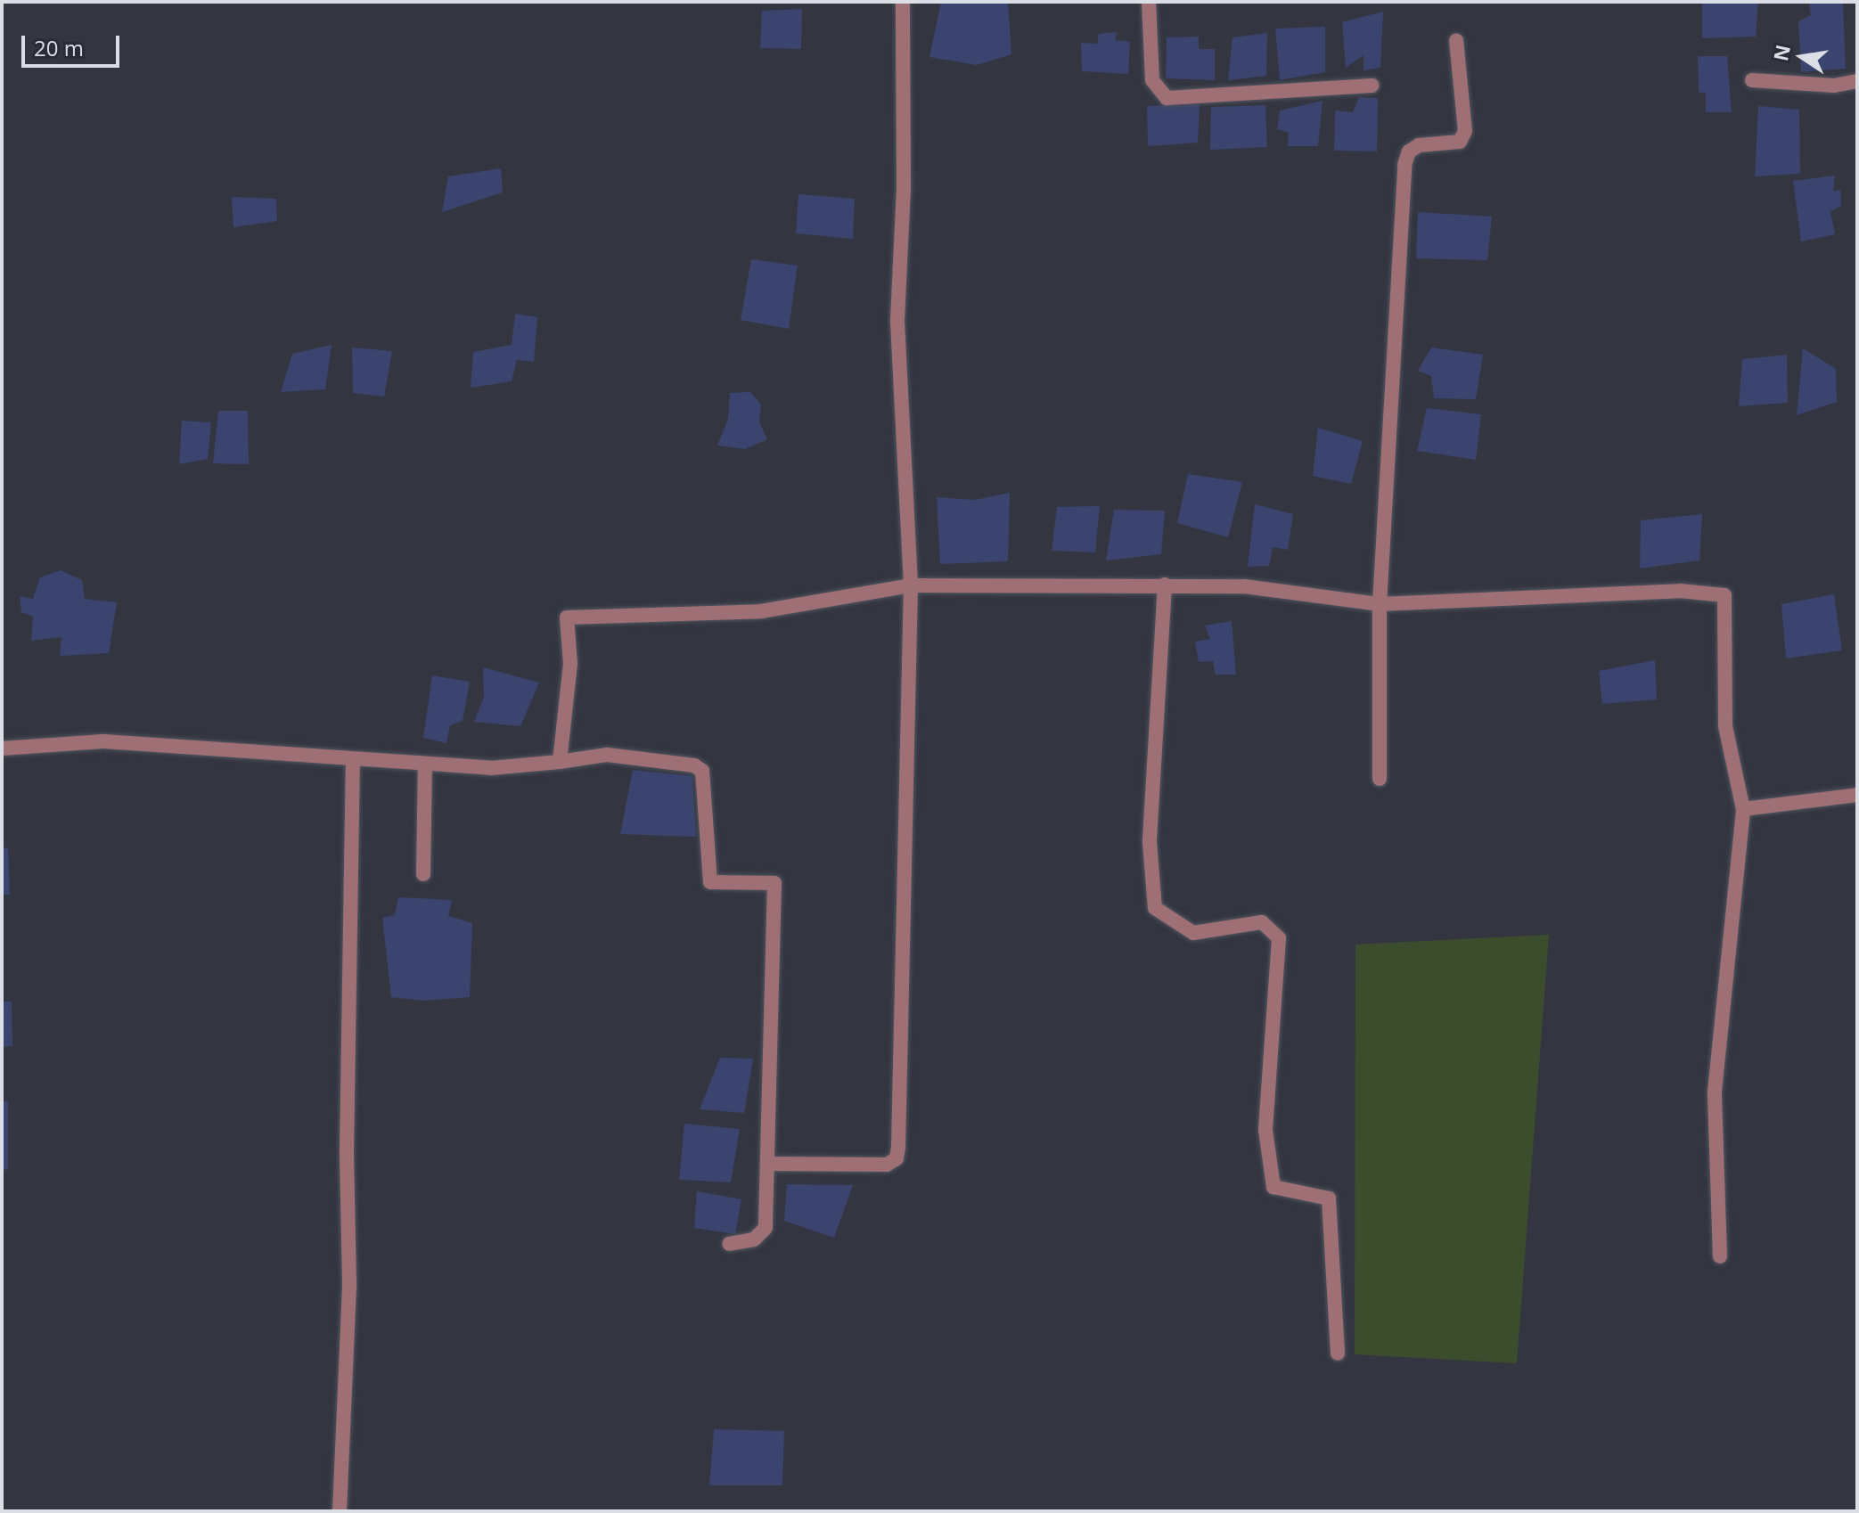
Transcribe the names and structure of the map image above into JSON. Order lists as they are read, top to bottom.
{
  "scale_bar": "20 m",
  "north": "left"
}
